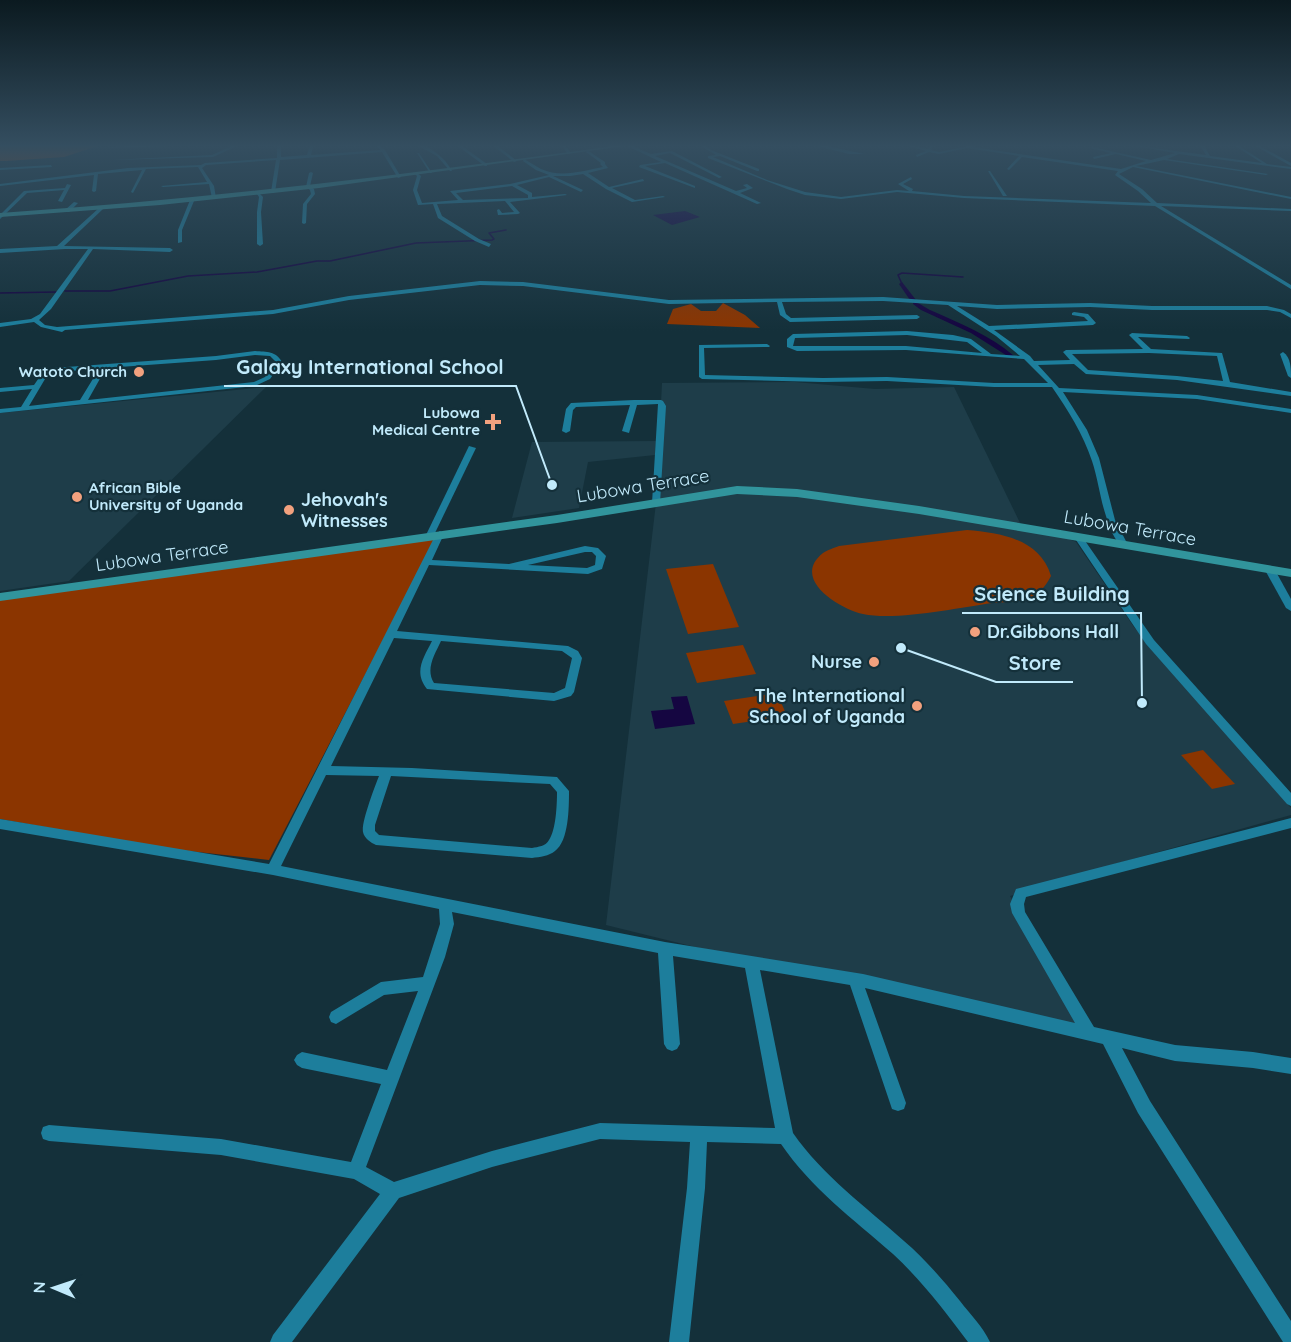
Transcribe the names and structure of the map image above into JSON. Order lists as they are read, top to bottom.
{
  "streets": {
    "street": ["Lubowa Terrace"]
  },
  "places": {
    "other": [
      "Watoto Church",
      "Galaxy International School",
      "African Bible University of Uganda",
      "Jehovah's Witnesses",
      "Dr.Gibbons Hall",
      "Store",
      "Nurse",
      "Science Building",
      "The International School of Uganda"
    ],
    "health": ["Lubowa Medical Centre"]
  },
  "north": "left"
}
